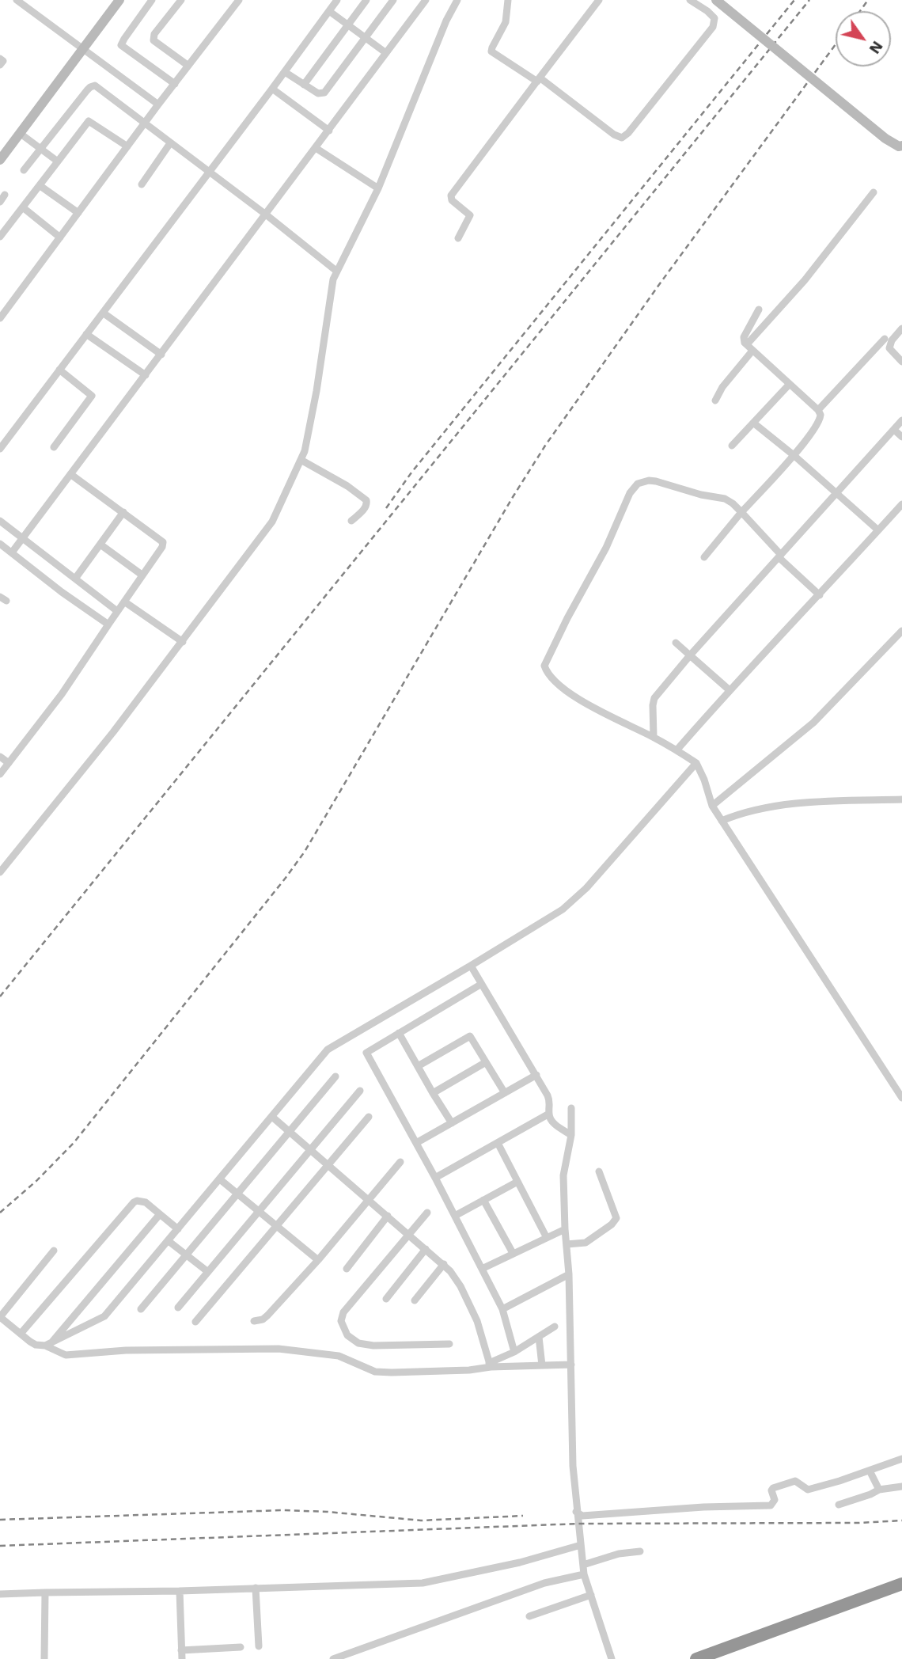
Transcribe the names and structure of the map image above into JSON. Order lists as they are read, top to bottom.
{
  "north": "bottom right"
}
